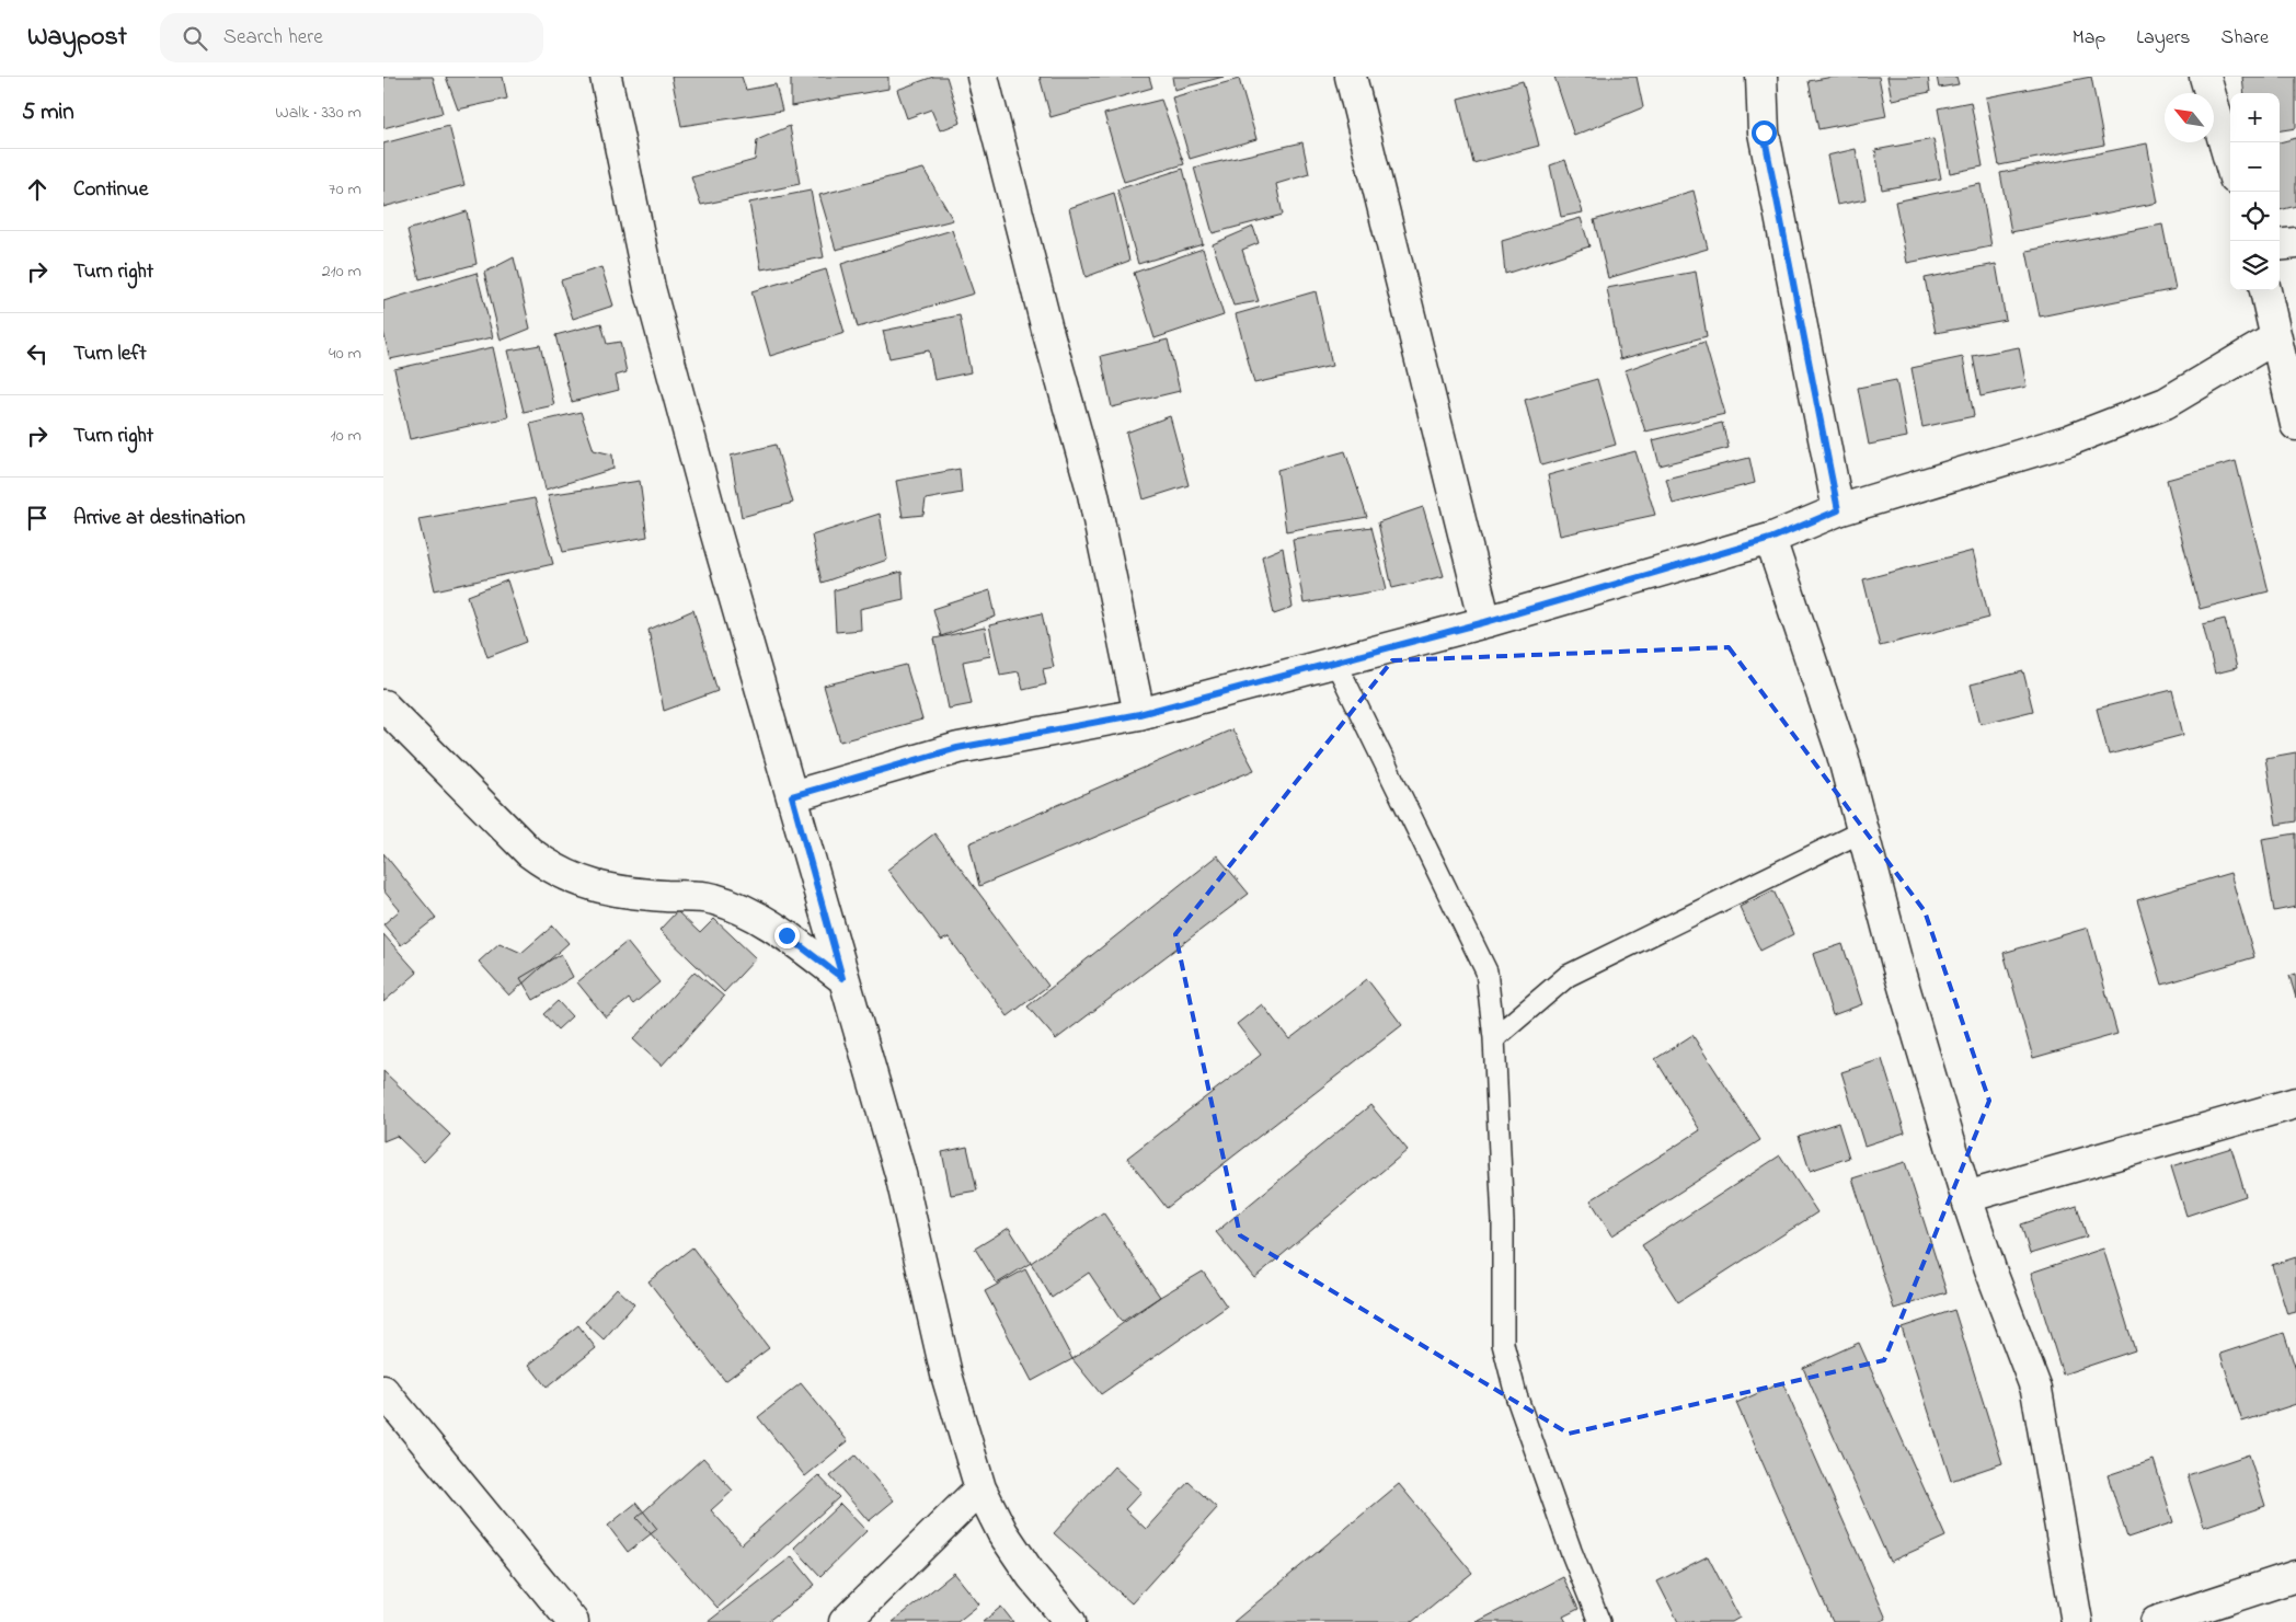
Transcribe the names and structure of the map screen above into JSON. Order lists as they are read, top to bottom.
{
  "north": "top left",
  "page": {
    "header": "Waypost",
    "search": "Search here",
    "nav": ["Map", "Layers", "Share"],
    "heading": ["5 min", "Walk · 330 m"],
    "map_buttons": ["+", "−"],
    "list": [
      ["Continue", "70 m"],
      ["Turn right", "210 m"],
      ["Turn left", "40 m"],
      ["Turn right", "10 m"],
      "Arrive at destination"
    ]
  }
}
